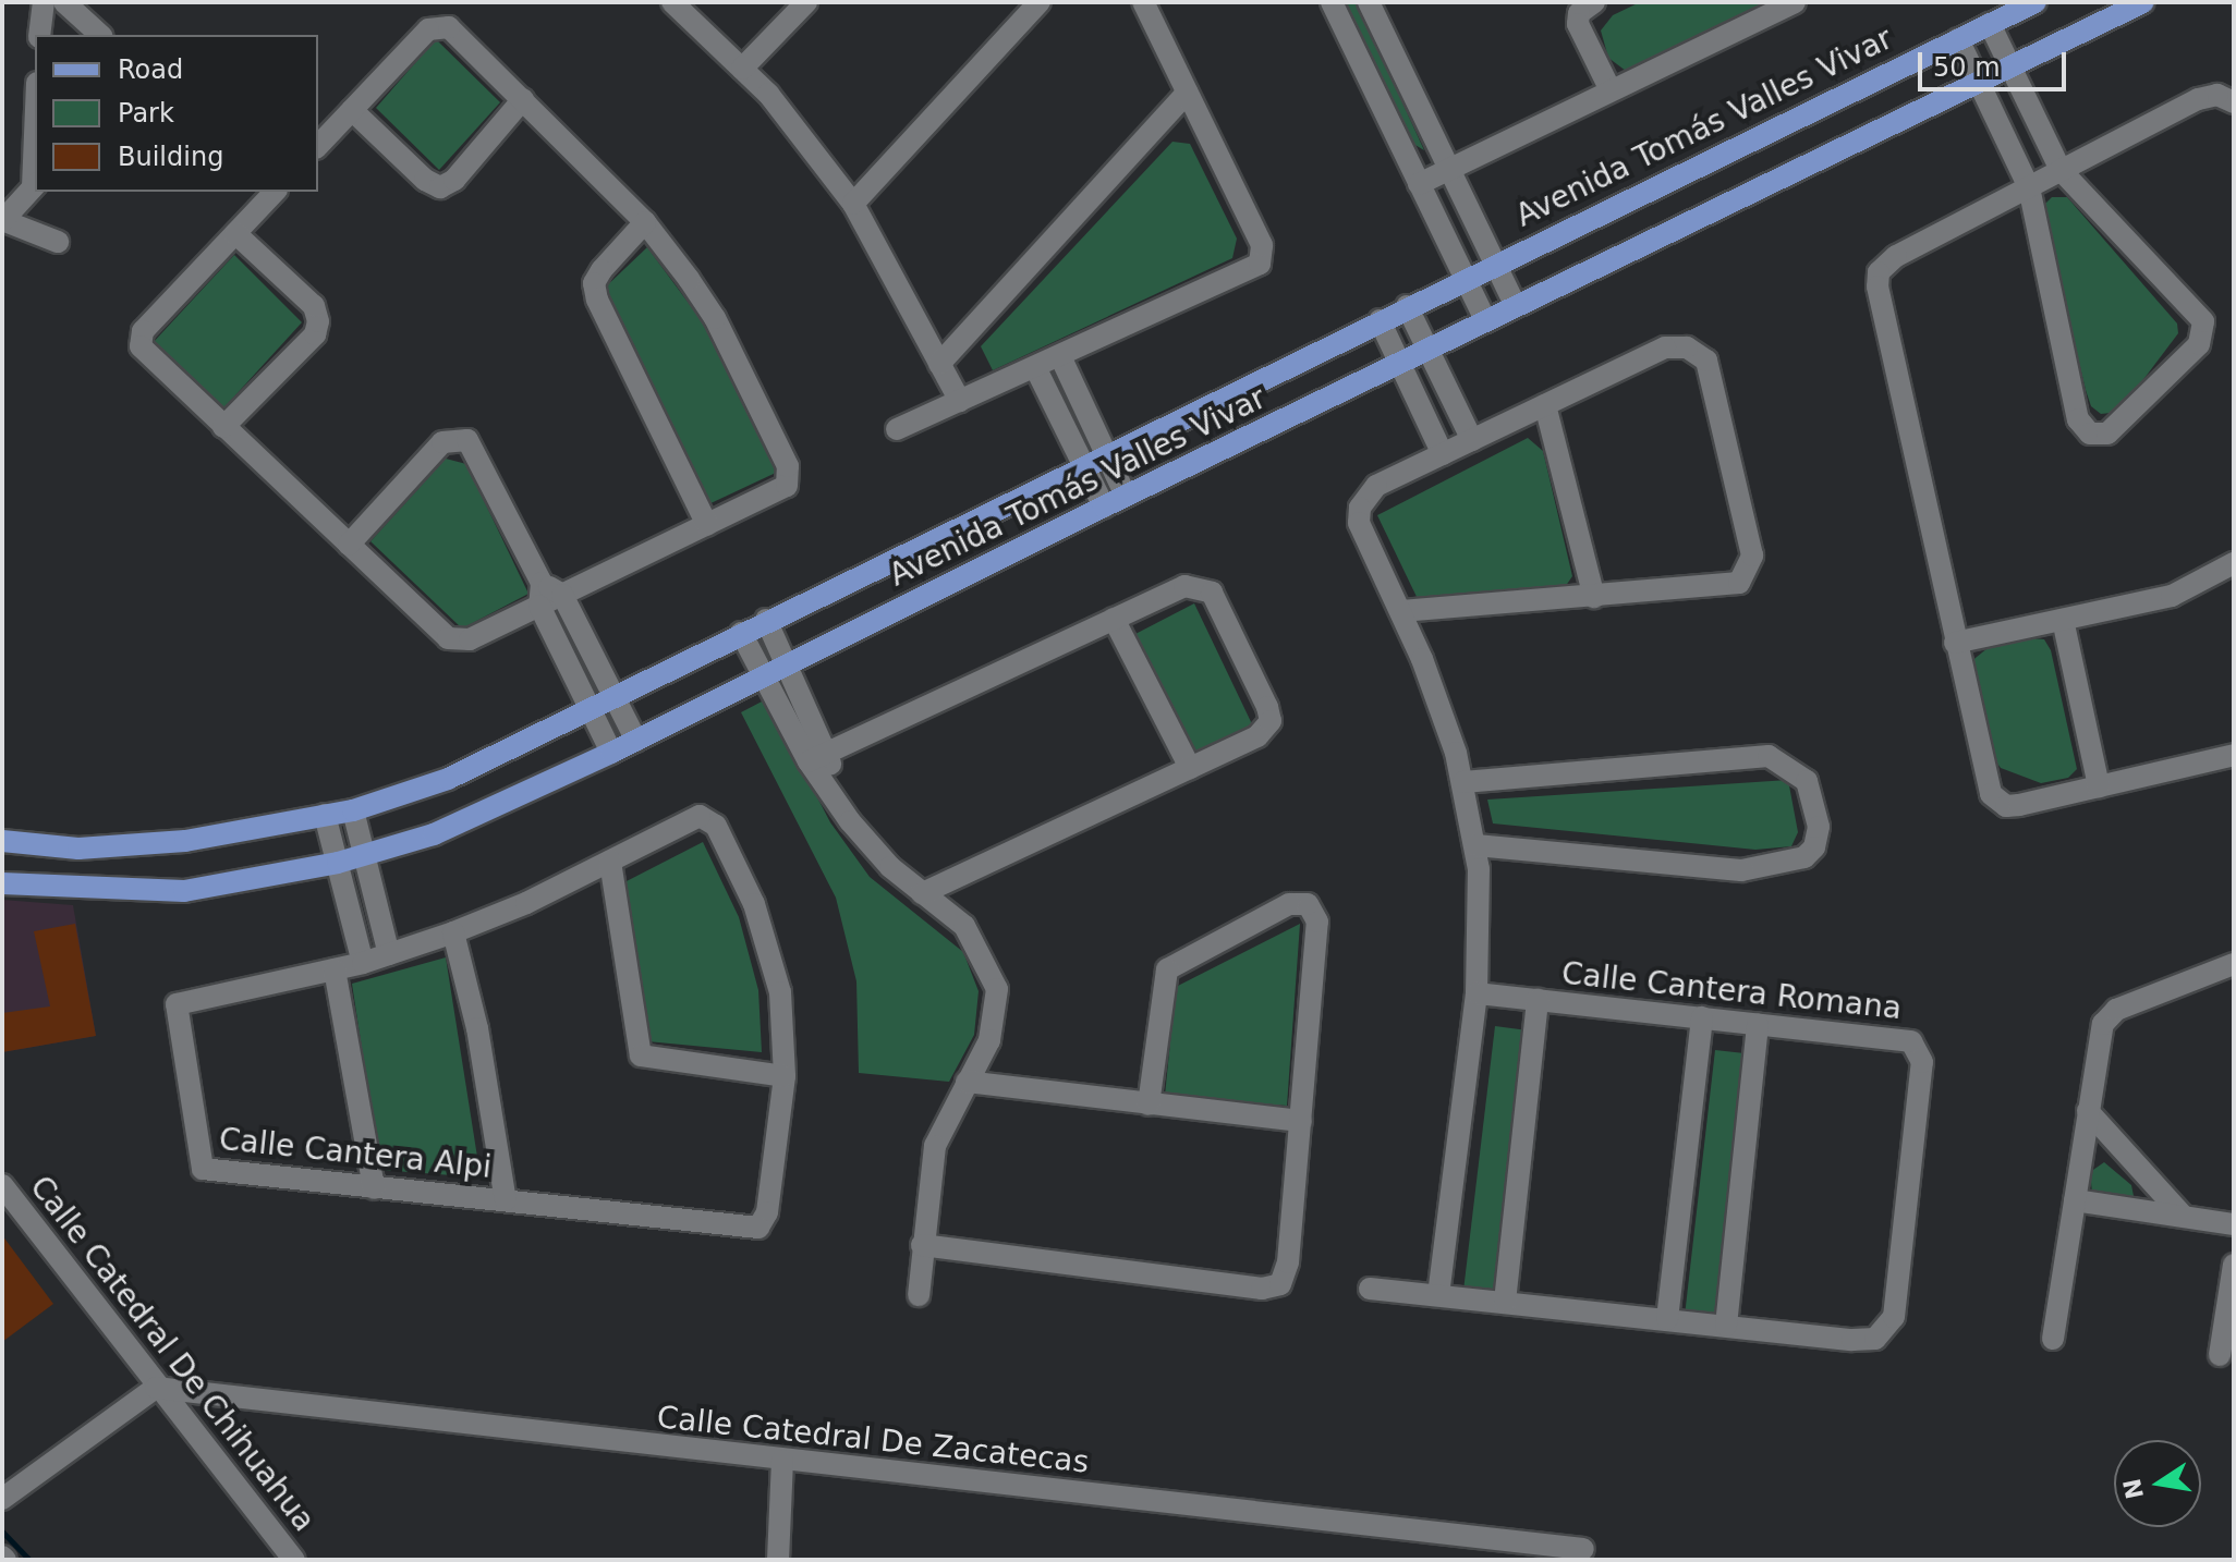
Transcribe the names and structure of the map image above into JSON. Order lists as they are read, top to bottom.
{
  "streets": {
    "main road": ["Avenida Tomás Valles Vivar"],
    "street": [
      "Calle Cantera Romana",
      "Calle Cantera Alpi",
      "Calle Catedral De Chihuahua",
      "Calle Catedral De Zacatecas"
    ]
  },
  "crossings": [
    ["Calle Catedral De Chihuahua", "Calle Catedral De Zacatecas"]
  ],
  "legend": ["Road", "Park", "Building"],
  "scale_bar": "50 m",
  "north": "left"
}
